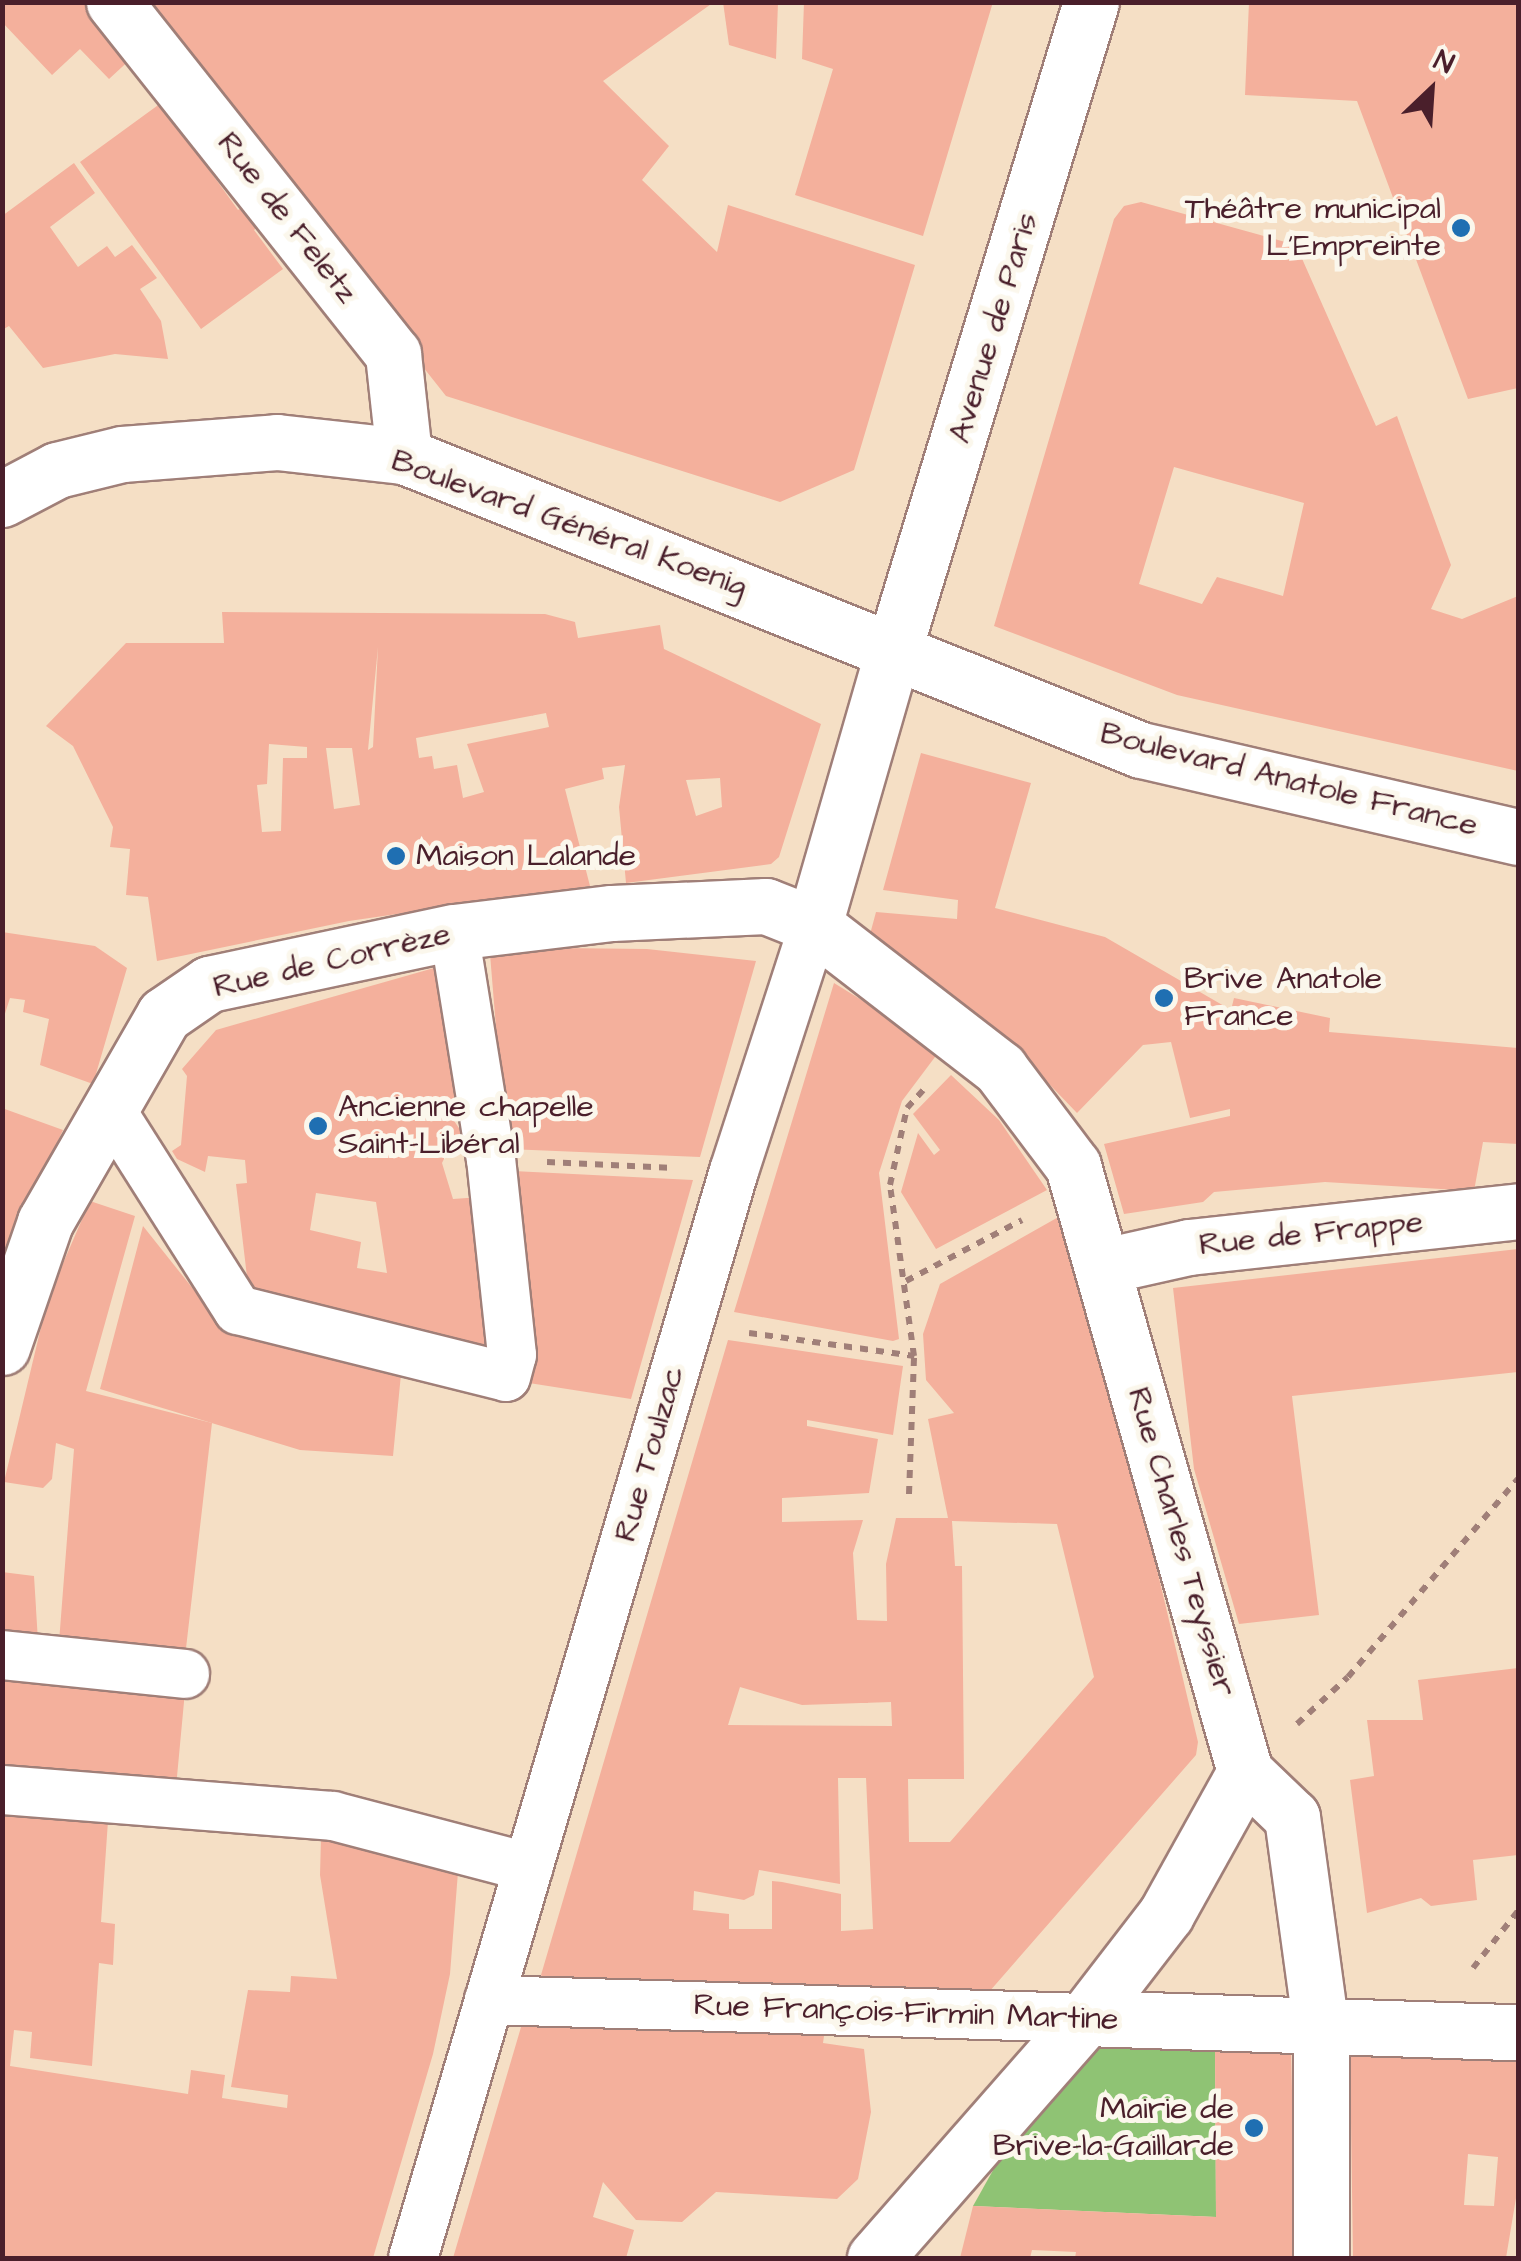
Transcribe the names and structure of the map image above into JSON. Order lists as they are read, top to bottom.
{
  "streets": {
    "street": [
      "Rue de Feletz",
      "Avenue de Paris",
      "Boulevard Général Koenig",
      "Boulevard Anatole France",
      "Rue de Corrèze",
      "Rue de Frappe",
      "Rue Toulzac",
      "Rue Charles Teyssier",
      "Rue François-Firmin Martine"
    ]
  },
  "crossings": [
    ["Rue de Feletz", "Boulevard Général Koenig"],
    ["Avenue de Paris", "Boulevard Général Koenig"],
    ["Avenue de Paris", "Boulevard Anatole France"],
    ["Avenue de Paris", "Rue Toulzac"],
    ["Boulevard Général Koenig", "Boulevard Anatole France"],
    ["Boulevard Général Koenig", "Rue Toulzac"],
    ["Boulevard Anatole France", "Rue Toulzac"],
    ["Rue de Corrèze", "Rue Toulzac"],
    ["Rue de Corrèze", "Rue Charles Teyssier"],
    ["Rue de Frappe", "Rue Charles Teyssier"],
    ["Rue Toulzac", "Rue Charles Teyssier"],
    ["Rue Toulzac", "Rue François-Firmin Martine"]
  ],
  "places": [
    "Théâtre municipal L'Empreinte",
    "Maison Lalande",
    "Brive Anatole France",
    "Ancienne chapelle Saint-Libéral",
    "Mairie de Brive-la-Gaillarde"
  ],
  "north": "top right"
}
